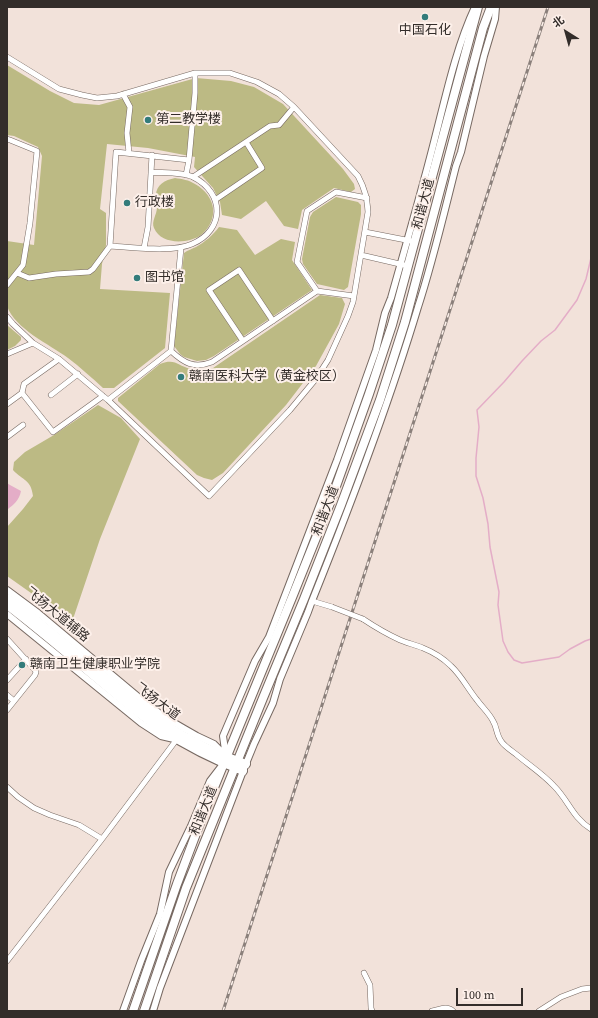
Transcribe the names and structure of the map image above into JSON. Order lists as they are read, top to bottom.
{
  "streets": {
    "main road": ["和谐大道", "飞扬大道"],
    "street": ["飞扬大道辅路"]
  },
  "crossings": [
    ["和谐大道", "飞扬大道辅路"],
    ["和谐大道", "飞扬大道"],
    ["飞扬大道辅路", "飞扬大道"]
  ],
  "places": [
    "中国石化",
    "第二教学楼",
    "行政楼",
    "图书馆",
    "赣南医科大学（黄金校区）",
    "赣南卫生健康职业学院"
  ],
  "scale_bar": "100 m",
  "north": "top left"
}
